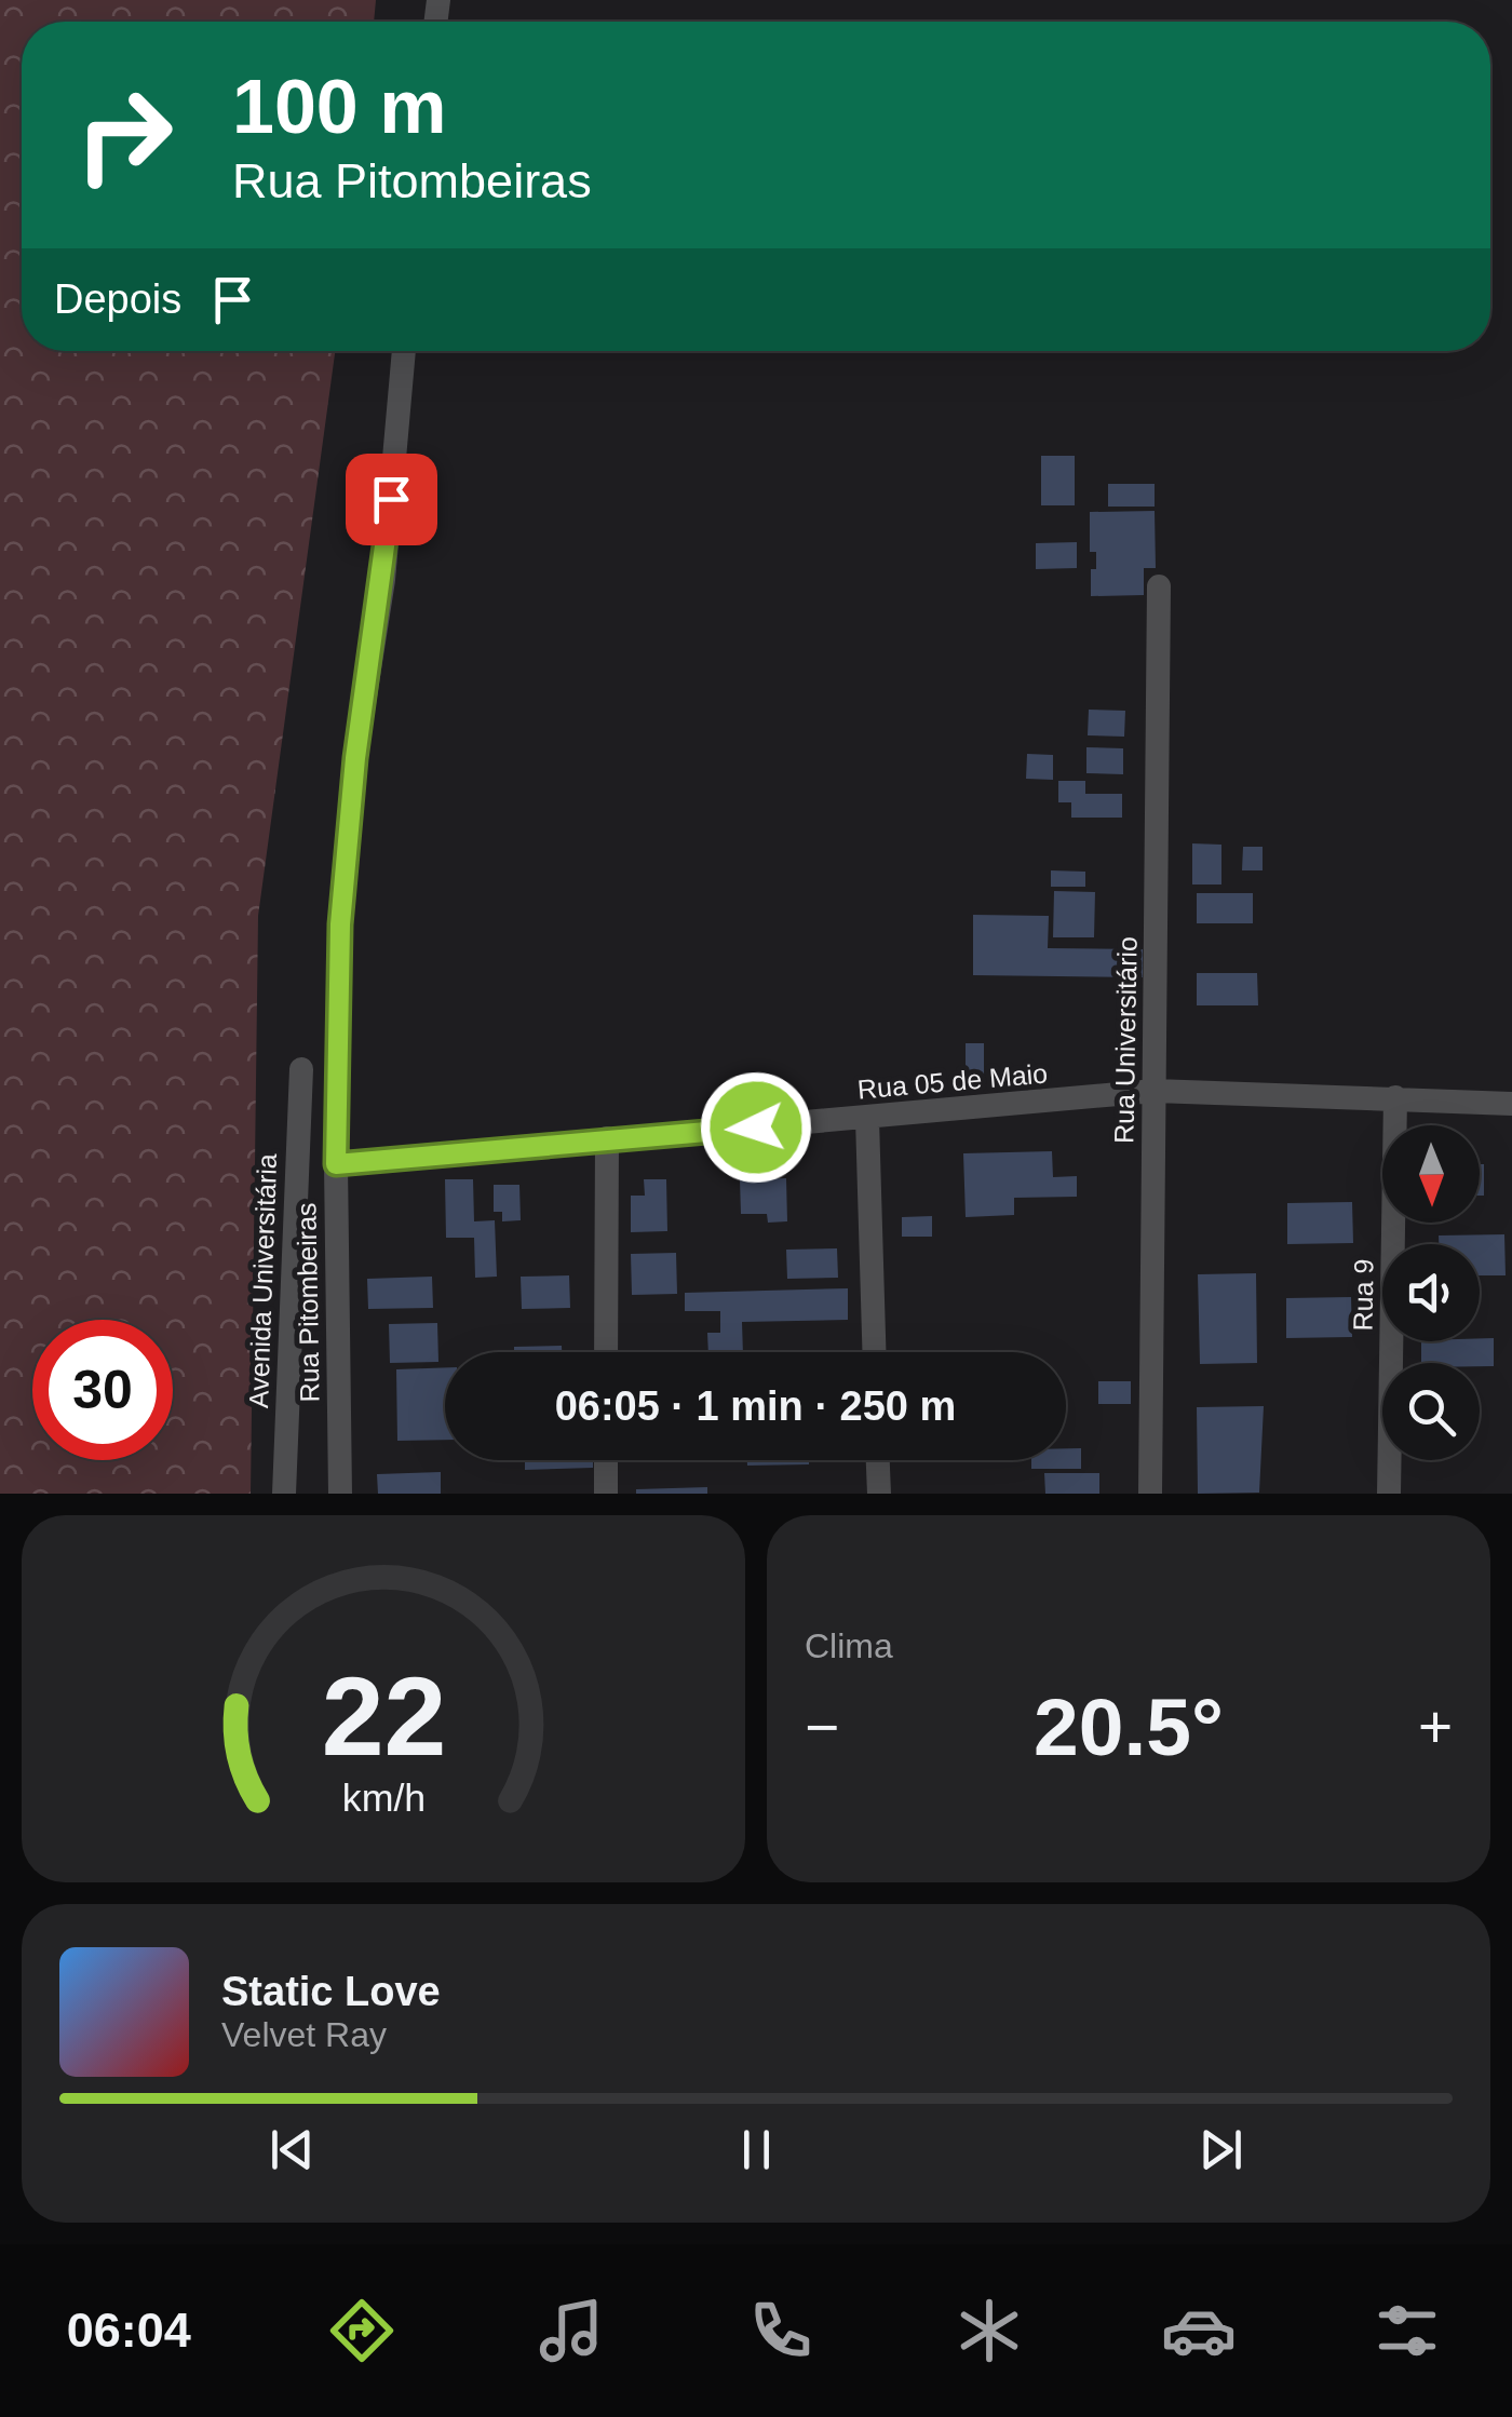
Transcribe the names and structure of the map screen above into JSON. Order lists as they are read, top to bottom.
{
  "streets": {
    "street": [
      "Rua Universitário",
      "Rua 05 de Maio",
      "Avenida Universitária",
      "Rua 9",
      "Rua Pitombeiras"
    ]
  },
  "crossings": [
    ["Rua Universitário", "Rua 05 de Maio"],
    ["Rua 05 de Maio", "Rua 9"],
    ["Rua 05 de Maio", "Rua Pitombeiras"]
  ],
  "north": "bottom",
  "page": {
    "turn": ["100 m", "Rua Pitombeiras"],
    "then": "Depois",
    "limit": "30",
    "trip": "06:05 · 1 min · 250 m",
    "tile": "Clima",
    "heat": ["−", "20.5°", "+"],
    "song": ["Static Love", "Velvet Ray"],
    "tabs": "06:04",
    "gauge": ["22", "km/h"]
  }
}
